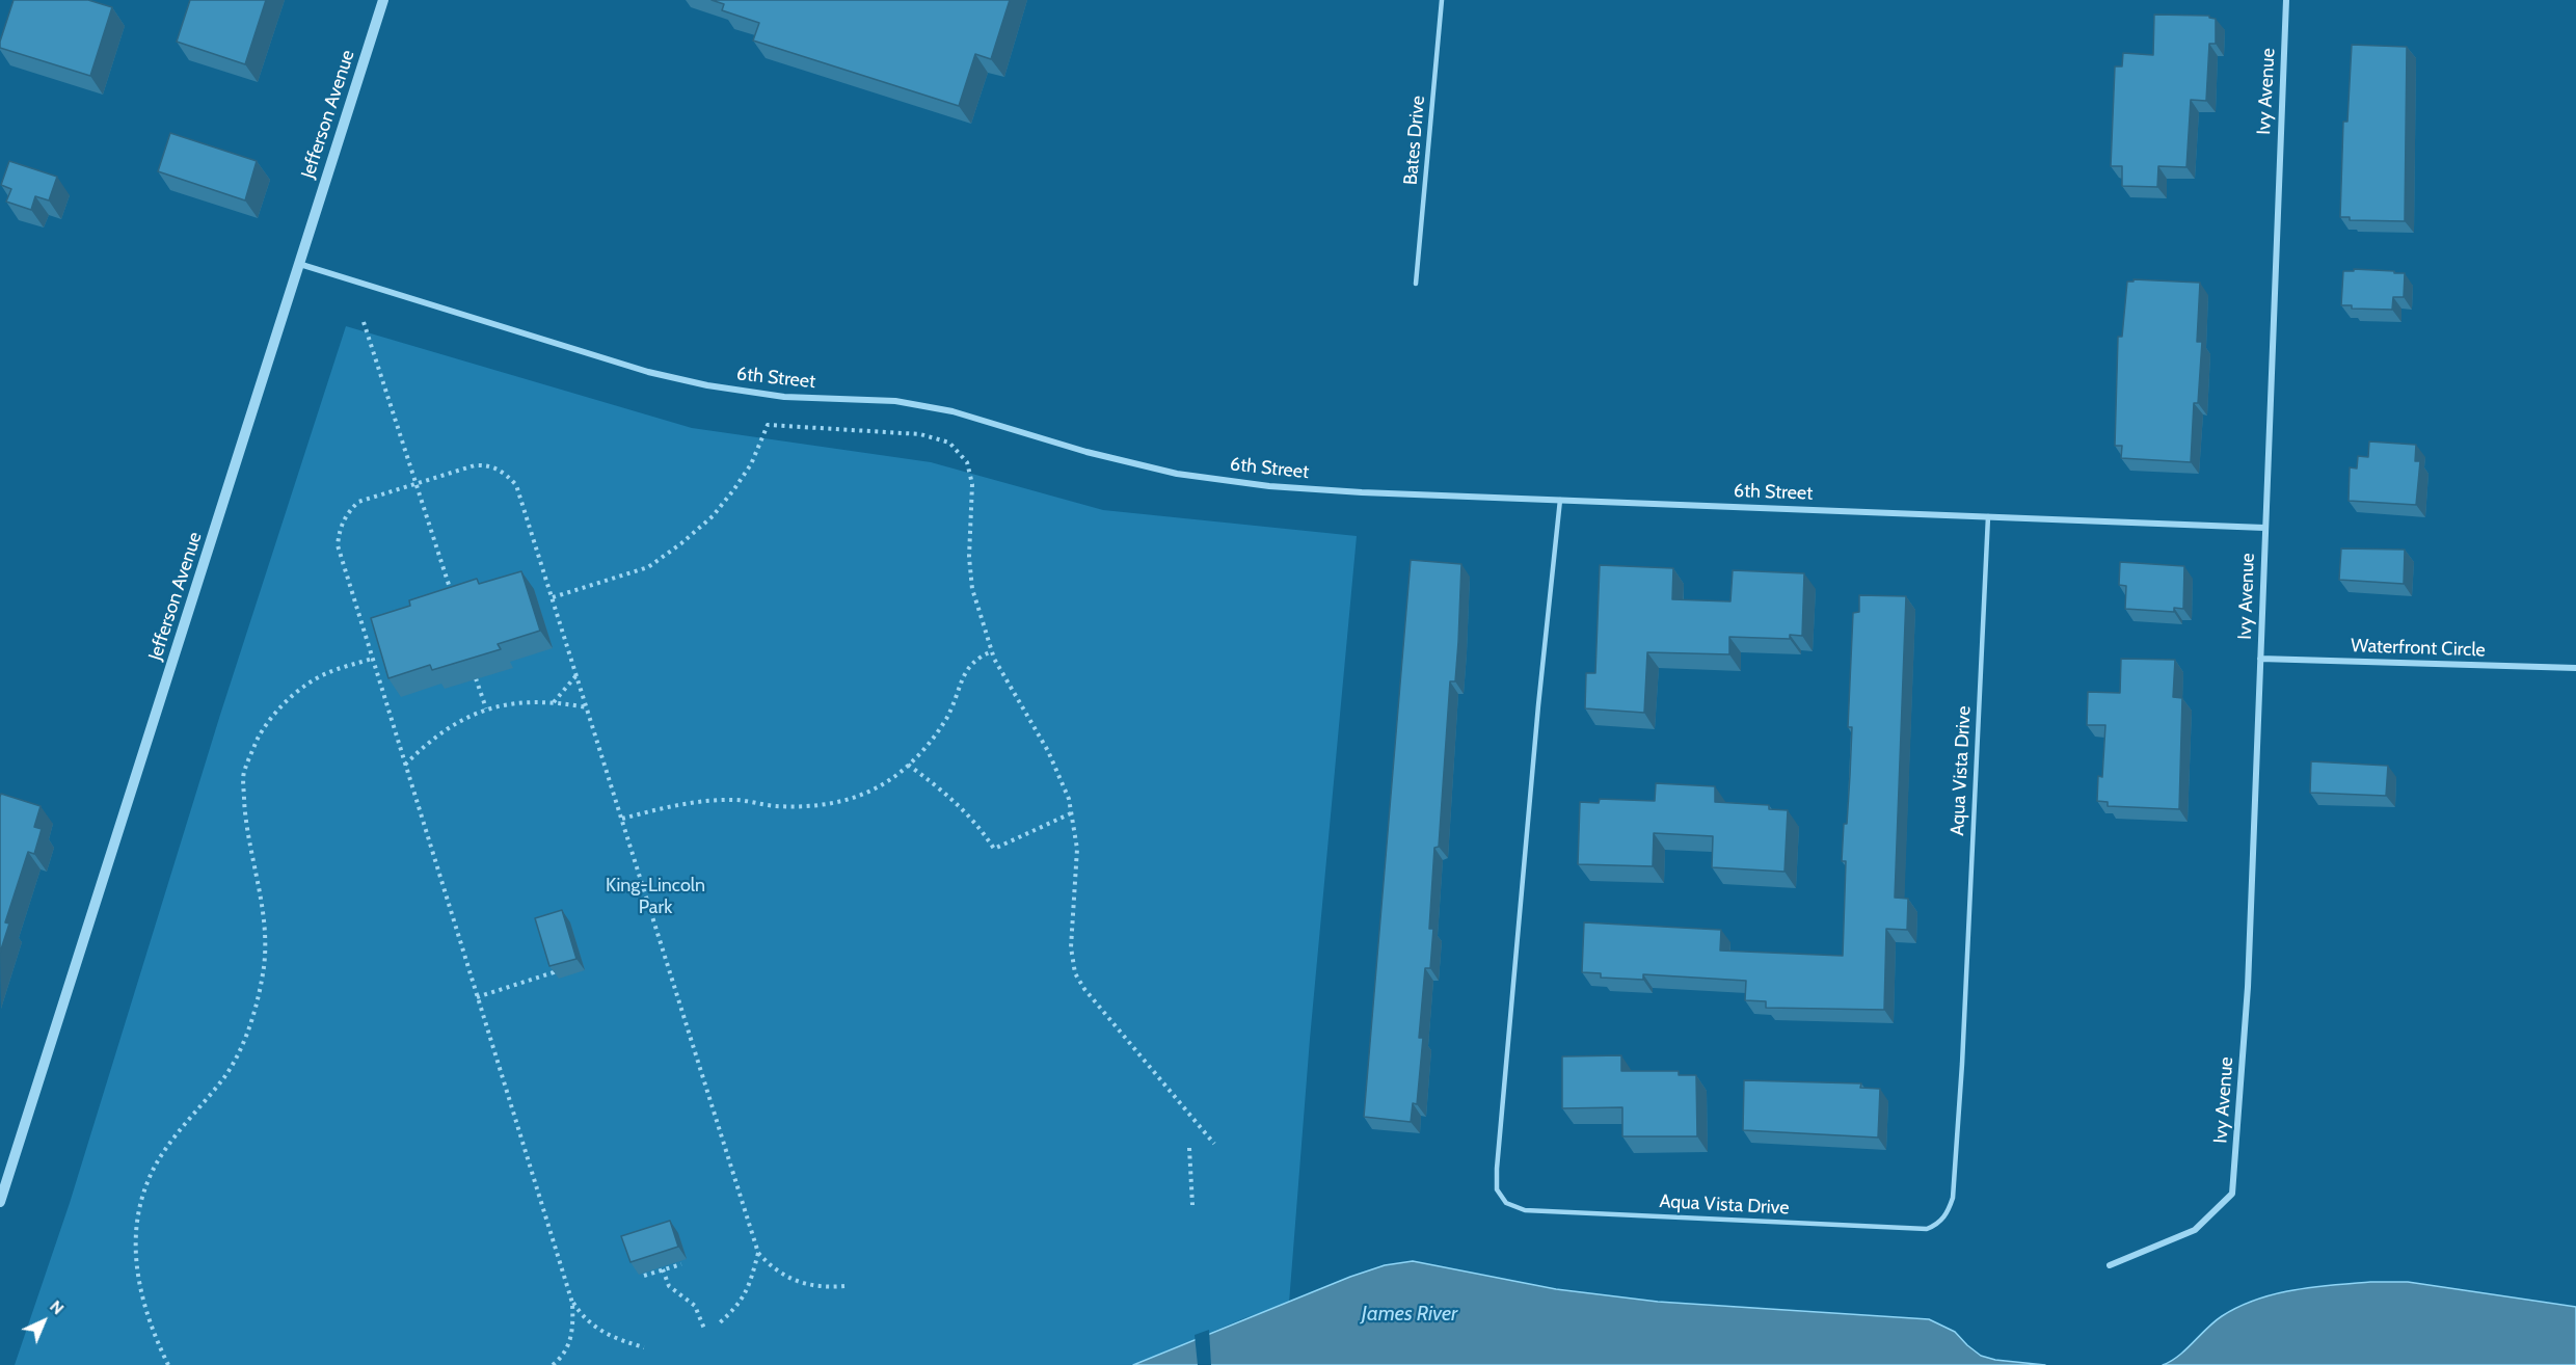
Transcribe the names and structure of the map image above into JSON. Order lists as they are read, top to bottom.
{
  "streets": {
    "street": [
      "Ivy Avenue",
      "Jefferson Avenue",
      "6th Street",
      "Waterfront Circle"
    ],
    "lane": ["Bates Drive", "Aqua Vista Drive"]
  },
  "crossings": [
    ["Ivy Avenue", "6th Street"],
    ["Ivy Avenue", "Waterfront Circle"],
    ["Jefferson Avenue", "6th Street"],
    ["6th Street", "Aqua Vista Drive"]
  ],
  "water": ["James River"],
  "parks": ["King-Lincoln Park"],
  "north": "top right"
}
